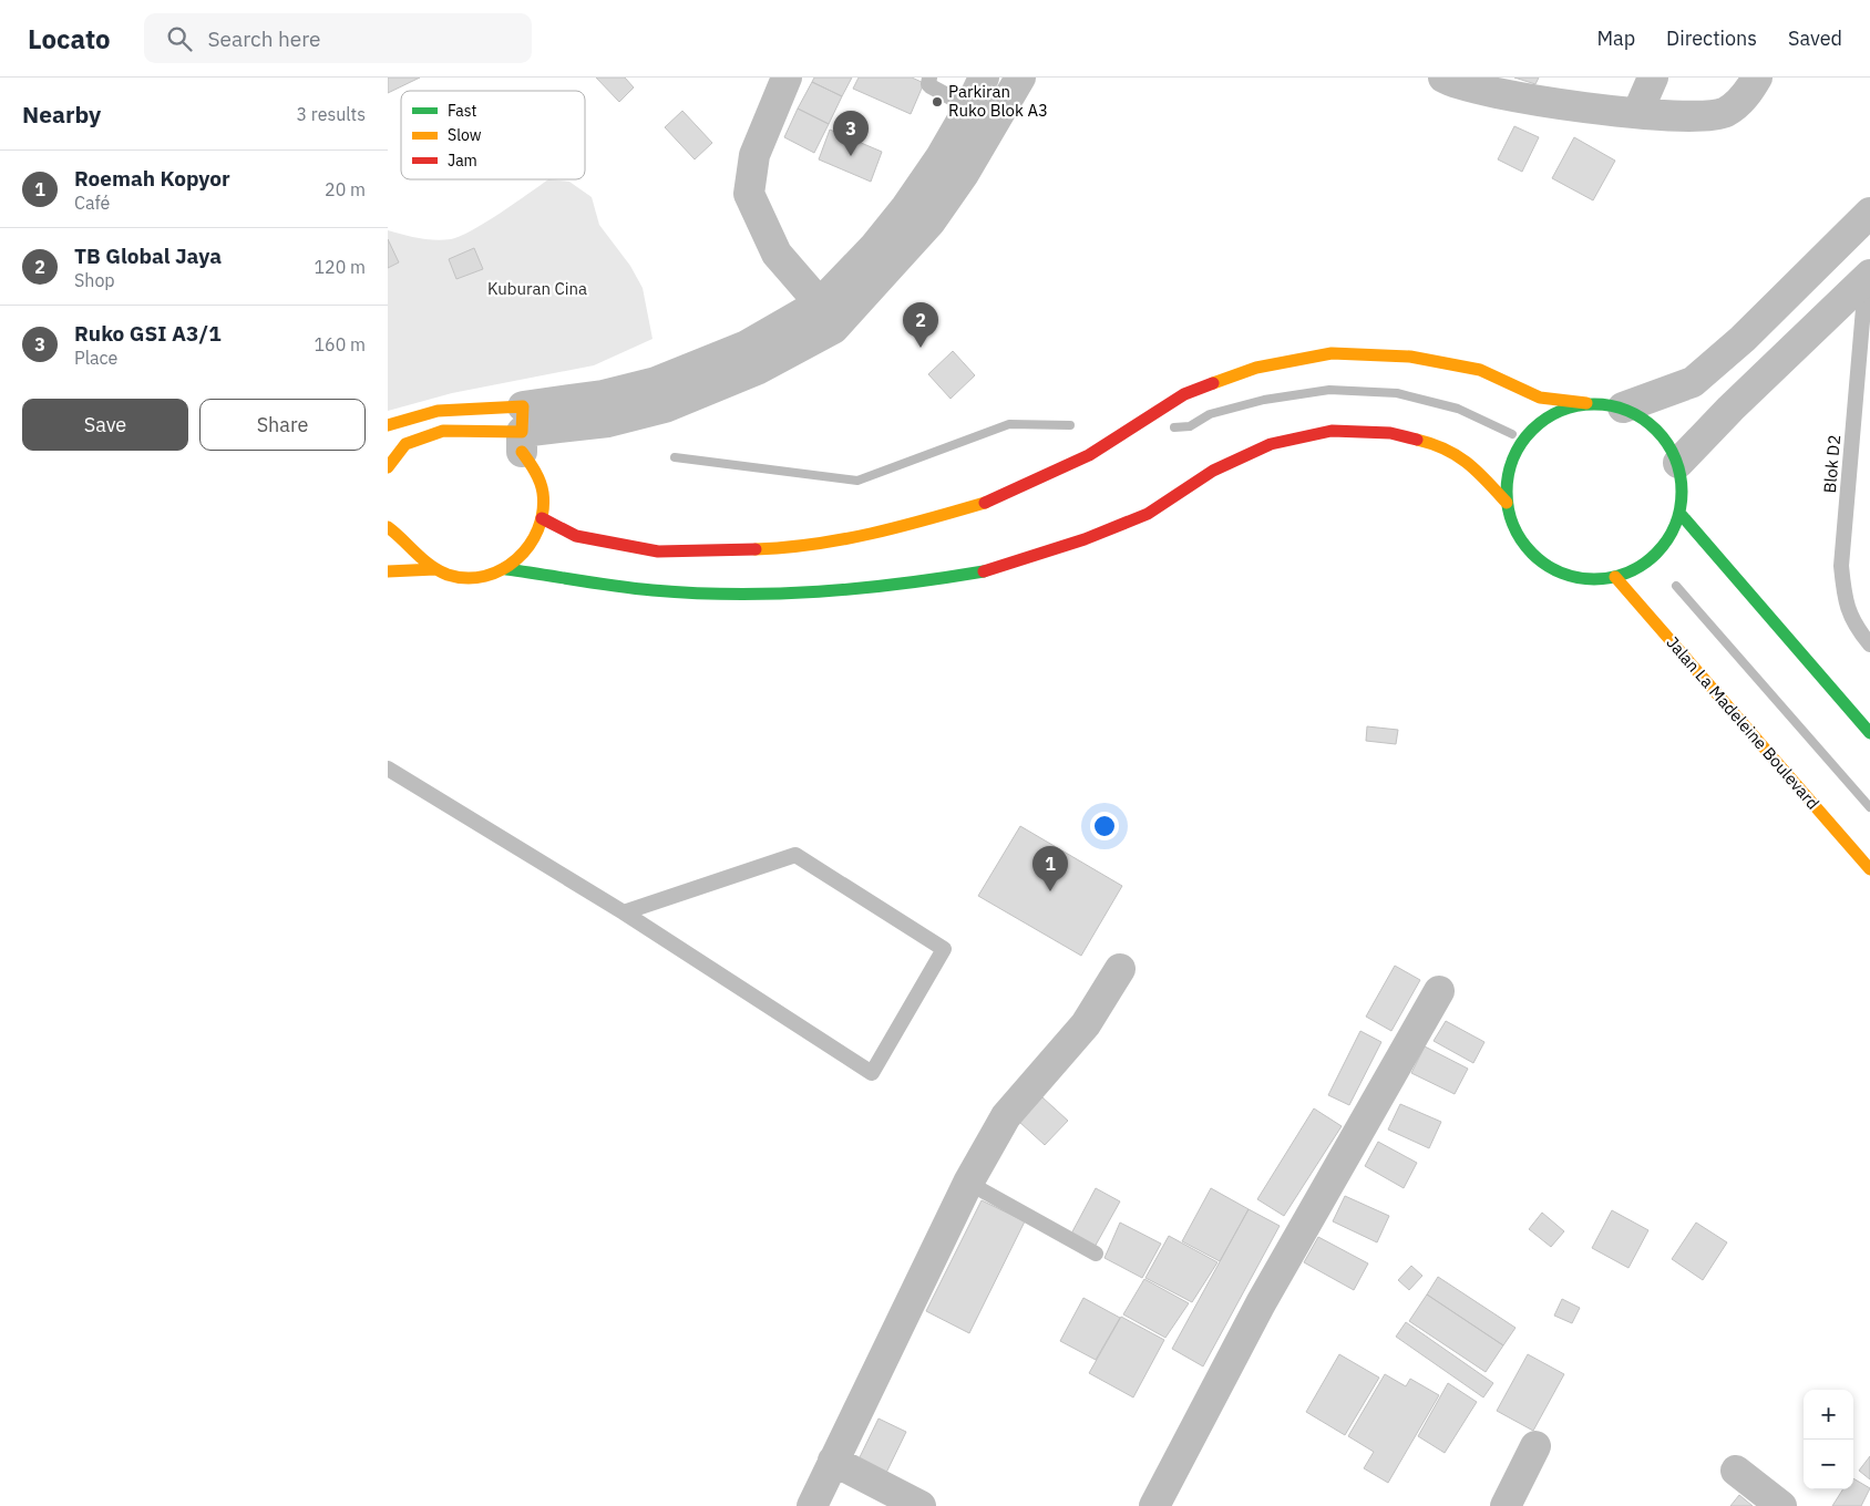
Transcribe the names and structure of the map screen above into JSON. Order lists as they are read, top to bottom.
{
  "streets": {
    "street": ["Jalan La Madeleine Boulevard"],
    "lane": ["Blok D2"]
  },
  "parks": ["Kuburan Cina"],
  "places": ["Parkiran Ruko Blok A3"],
  "legend": ["Fast", "Slow", "Jam"],
  "page": {
    "header": "Locato",
    "search": "Search here",
    "nav": ["Map", "Directions", "Saved"],
    "heading": ["Nearby", "3 results"],
    "pins": ["3", "2", "1"],
    "list": [
      {
        "mark": "1",
        "name": "Roemah Kopyor",
        "note": "Café",
        "value": "20 m"
      },
      {
        "mark": "2",
        "name": "TB Global Jaya",
        "note": "Shop",
        "value": "120 m"
      },
      {
        "mark": "3",
        "name": "Ruko GSI A3/1",
        "note": "Place",
        "value": "160 m"
      }
    ],
    "buttons": ["Save", "Share"],
    "map_buttons": ["+", "−"]
  }
}
